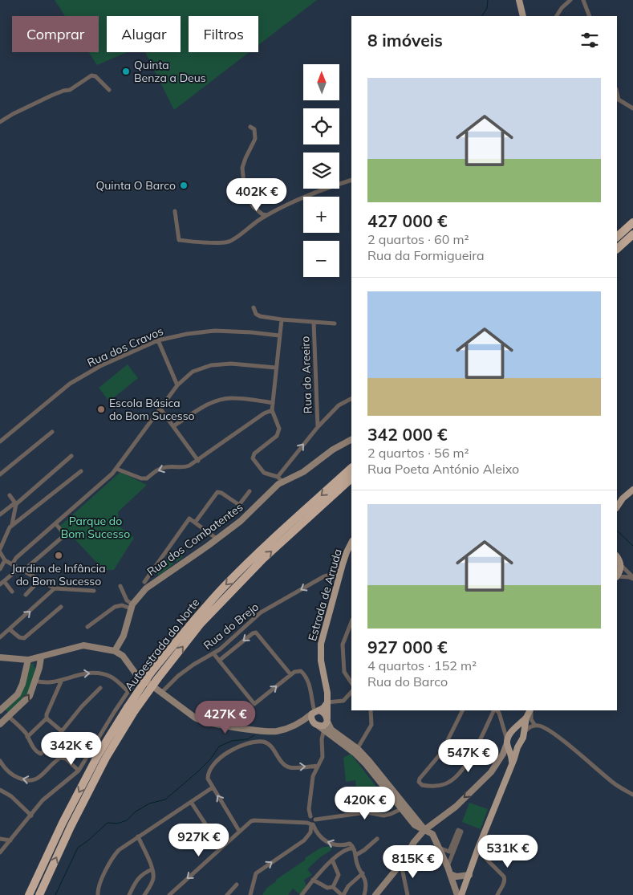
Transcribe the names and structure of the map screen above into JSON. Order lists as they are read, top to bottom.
{
  "streets": {
    "highway": ["Autoestrada do Norte"],
    "main road": ["Estrada de Arruda"],
    "street": [
      "Rua dos Cravos",
      "Rua do Areeiro",
      "Rua dos Combatentes",
      "Rua do Brejo"
    ]
  },
  "crossings": [
    ["Estrada de Arruda", "Rua do Brejo"]
  ],
  "one_way": ["Rua do Brejo"],
  "parks": ["Parque do Bom Sucesso"],
  "places": [
    "Quinta Benza a Deus",
    "Quinta O Barco",
    "Escola Básica do Bom Sucesso",
    "Jardim de Infância do Bom Sucesso"
  ],
  "north": "top",
  "page": {
    "chip": ["Comprar", "Alugar", "Filtros"],
    "heading": "8 imóveis",
    "map_buttons": ["+", "−"],
    "list": [
      {
        "name": "427 000 €",
        "note": "2 quartos · 60 m² · Rua da Formigueira"
      },
      {
        "name": "342 000 €",
        "note": "2 quartos · 56 m² · Rua Poeta António Aleixo"
      },
      {
        "name": "927 000 €",
        "note": "4 quartos · 152 m² · Rua do Barco"
      }
    ],
    "price": [
      "402K €",
      "427K €",
      "342K €",
      "547K €",
      "420K €",
      "927K €",
      "531K €",
      "815K €"
    ]
  }
}
